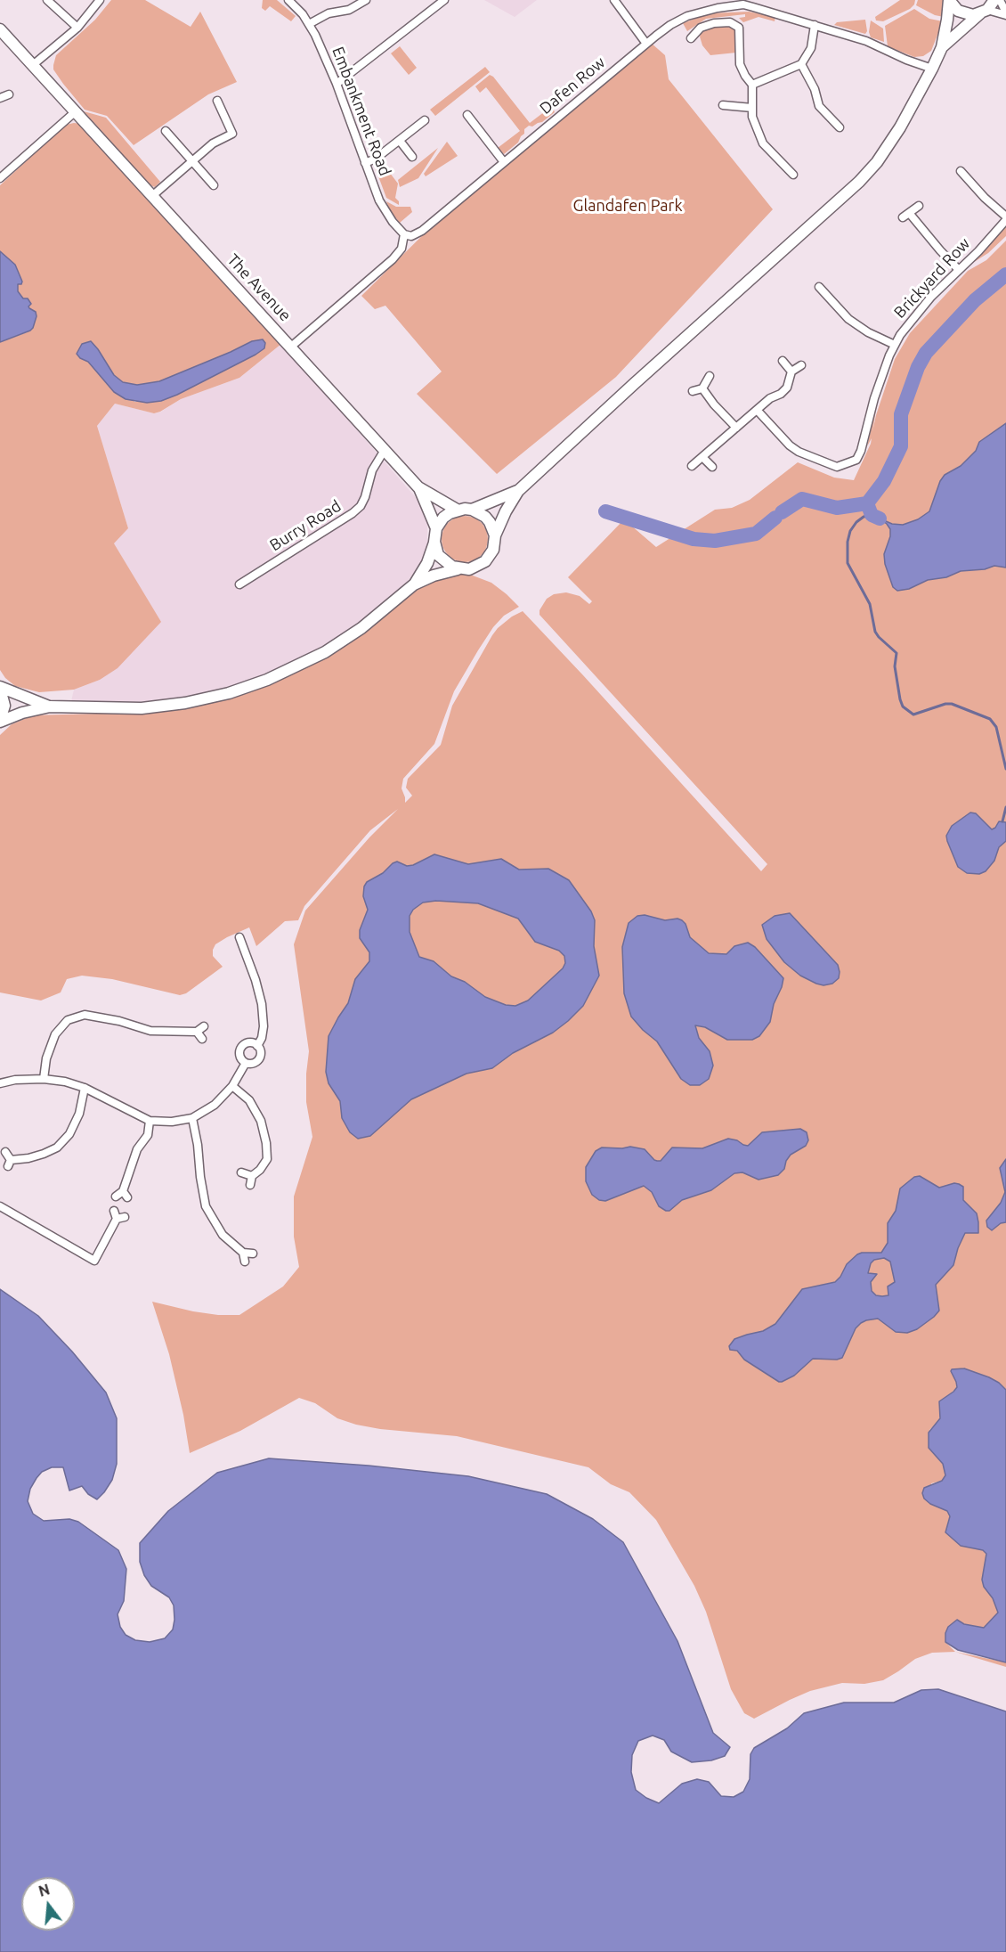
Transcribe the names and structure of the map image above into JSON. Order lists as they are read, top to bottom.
{
  "streets": {
    "main road": ["The Avenue"],
    "street": [
      "Dafen Row",
      "Embankment Road",
      "Brickyard Row",
      "Burry Road"
    ]
  },
  "crossings": [
    ["Dafen Row", "Embankment Road"],
    ["The Avenue", "Burry Road"]
  ],
  "parks": ["Glandafen Park"],
  "north": "top"
}
